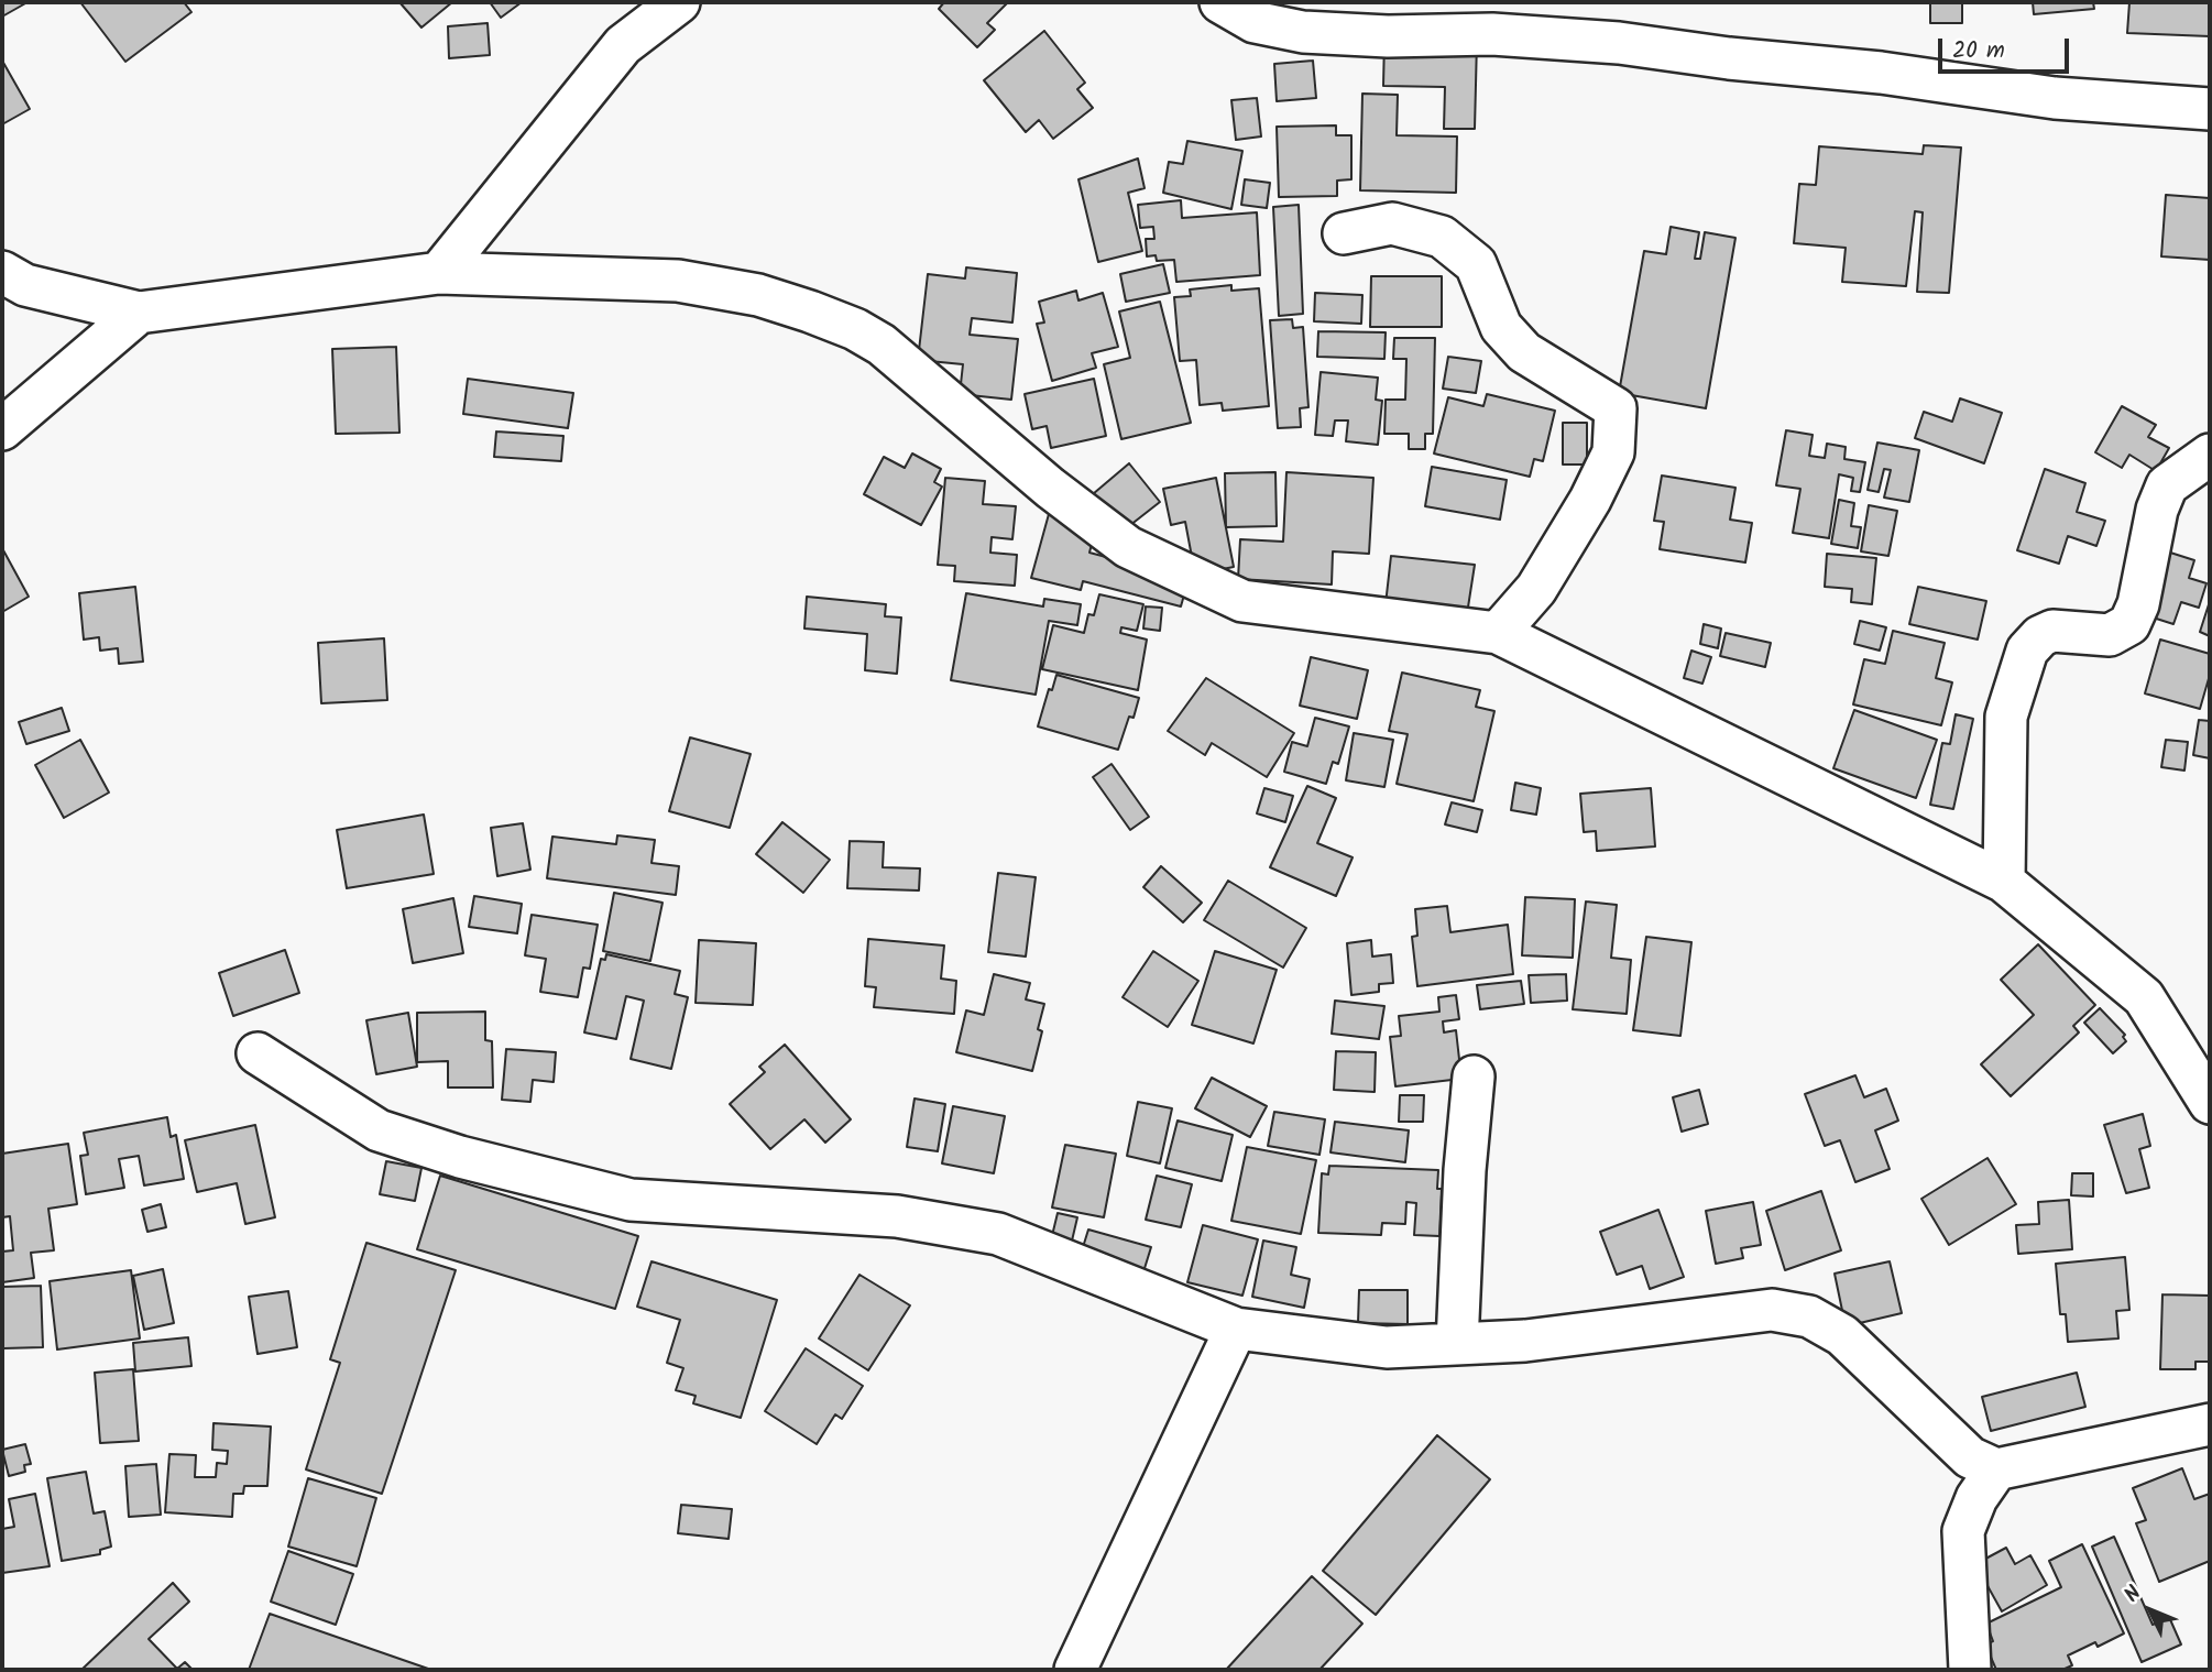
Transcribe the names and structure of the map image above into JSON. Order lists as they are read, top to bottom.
{
  "scale_bar": "20 m",
  "north": "top left"
}
